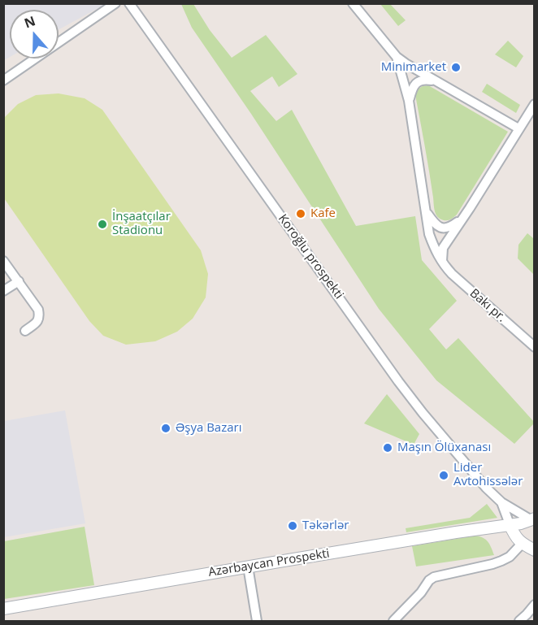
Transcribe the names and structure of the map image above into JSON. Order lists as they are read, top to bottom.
{
  "streets": {
    "street": ["Koroğlu prospekti", "Bakı pr.", "Azərbaycan Prospekti"]
  },
  "places": [
    "Minimarket",
    "Kafe",
    "İnşaatçılar Stadionu",
    "Əşya Bazarı",
    "Maşın Ölüxanası",
    "Lider Avtohissələr",
    "Təkərlər"
  ],
  "north": "top"
}
